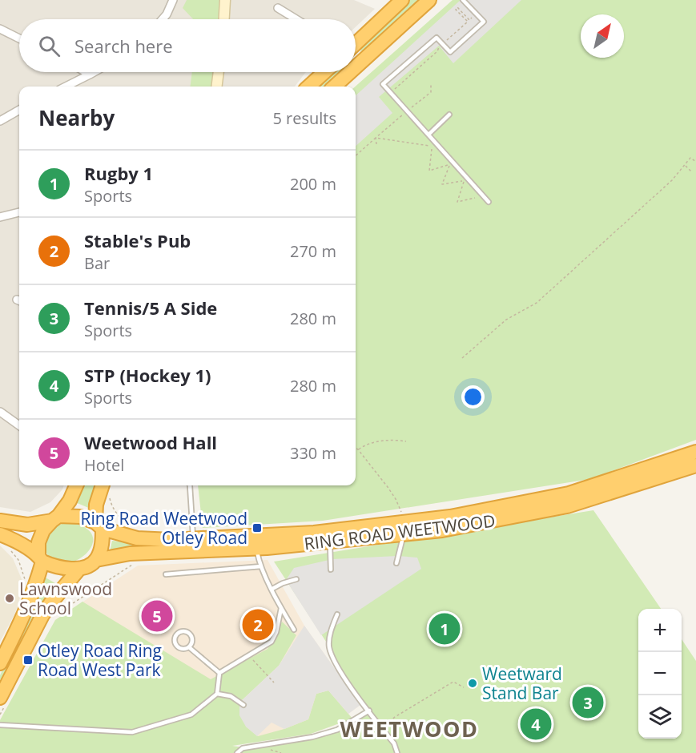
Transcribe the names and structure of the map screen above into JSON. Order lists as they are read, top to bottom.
{
  "streets": {
    "highway": ["RING ROAD WEETWOOD"]
  },
  "districts": ["WEETWOOD"],
  "places": {
    "transit": ["Ring Road Weetwood Otley Road", "Otley Road Ring Road West Park"],
    "other": ["Lawnswood School", "Weetward Stand Bar"]
  },
  "north": "top right",
  "page": {
    "search": "Search here",
    "heading": ["Nearby", "5 results"],
    "list": [
      {
        "mark": "1",
        "name": "Rugby 1",
        "note": "Sports",
        "value": "200 m"
      },
      {
        "mark": "2",
        "name": "Stable's Pub",
        "note": "Bar",
        "value": "270 m"
      },
      {
        "mark": "3",
        "name": "Tennis/5 A Side",
        "note": "Sports",
        "value": "280 m"
      },
      {
        "mark": "4",
        "name": "STP (Hockey 1)",
        "note": "Sports",
        "value": "280 m"
      },
      {
        "mark": "5",
        "name": "Weetwood Hall",
        "note": "Hotel",
        "value": "330 m"
      }
    ],
    "pins": [
      "5",
      "2",
      "1",
      "3",
      "4"
    ],
    "map_buttons": ["+", "−"]
  }
}
